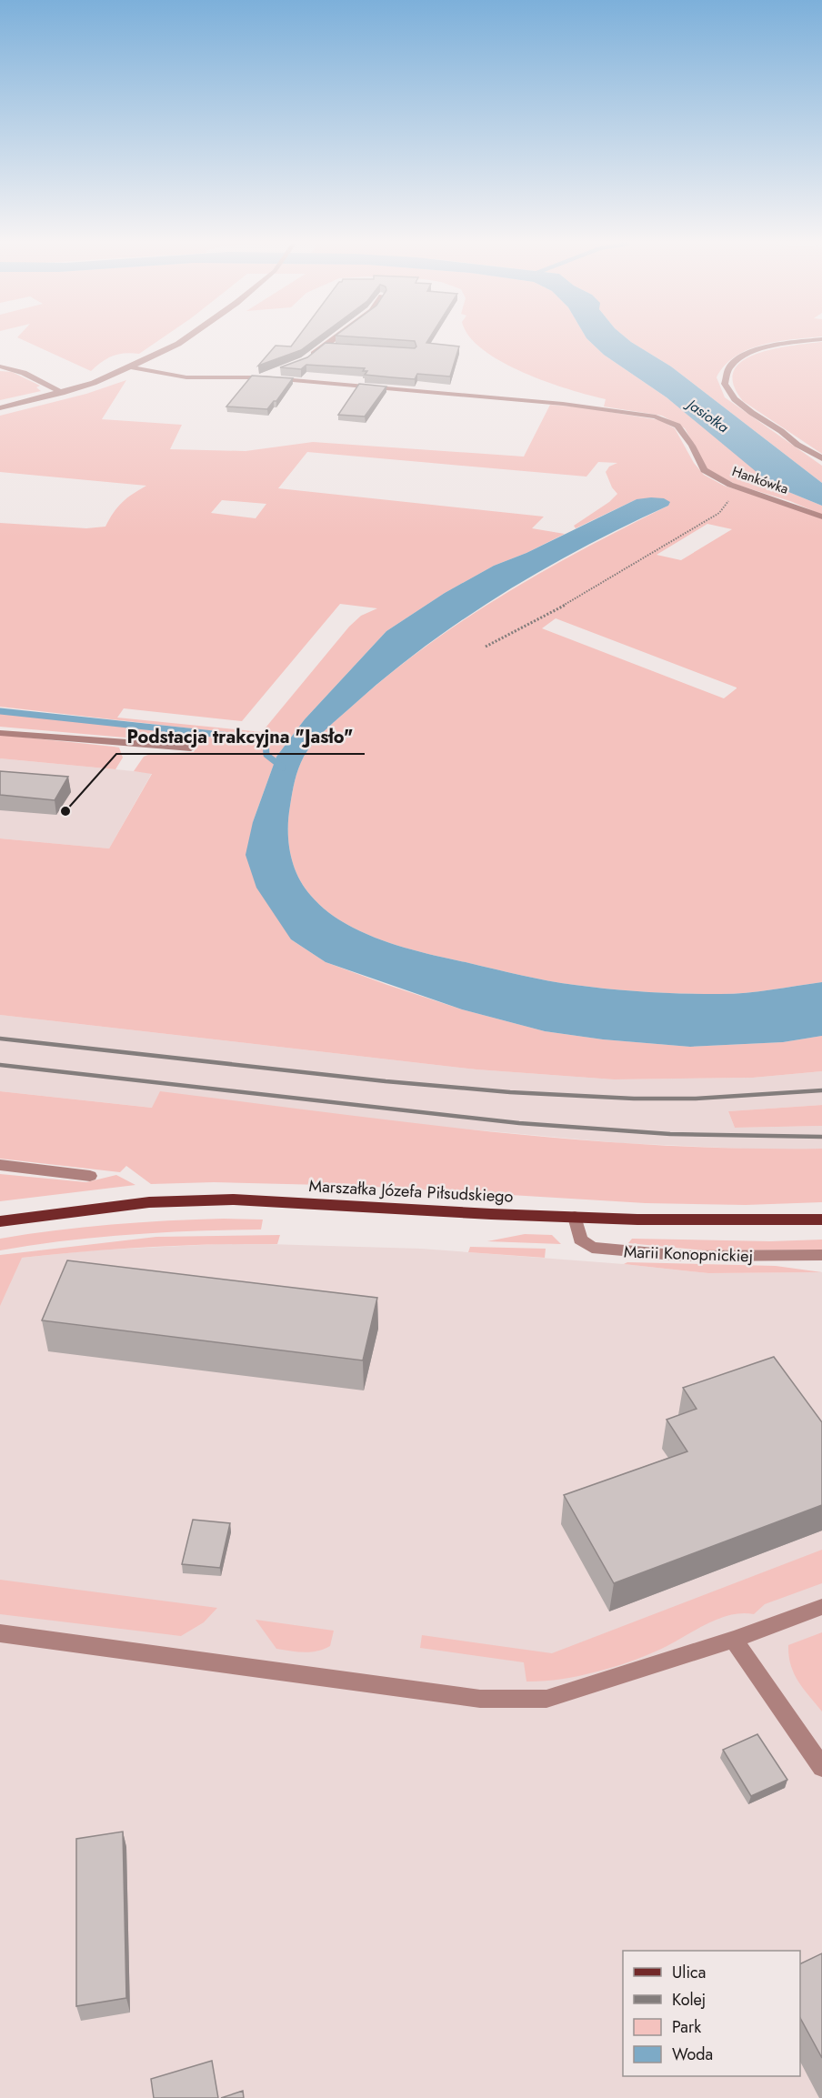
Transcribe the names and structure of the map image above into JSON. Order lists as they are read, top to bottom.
{
  "streets": {
    "main road": ["Marszałka Józefa Piłsudskiego"],
    "street": ["Hankówka", "Marii Konopnickiej"]
  },
  "crossings": [
    ["Marszałka Józefa Piłsudskiego", "Marii Konopnickiej"]
  ],
  "water": ["Jasiołka"],
  "places": ["Podstacja trakcyjna \"Jasło\""],
  "legend": [
    "Ulica",
    "Kolej",
    "Park",
    "Woda"
  ]
}
